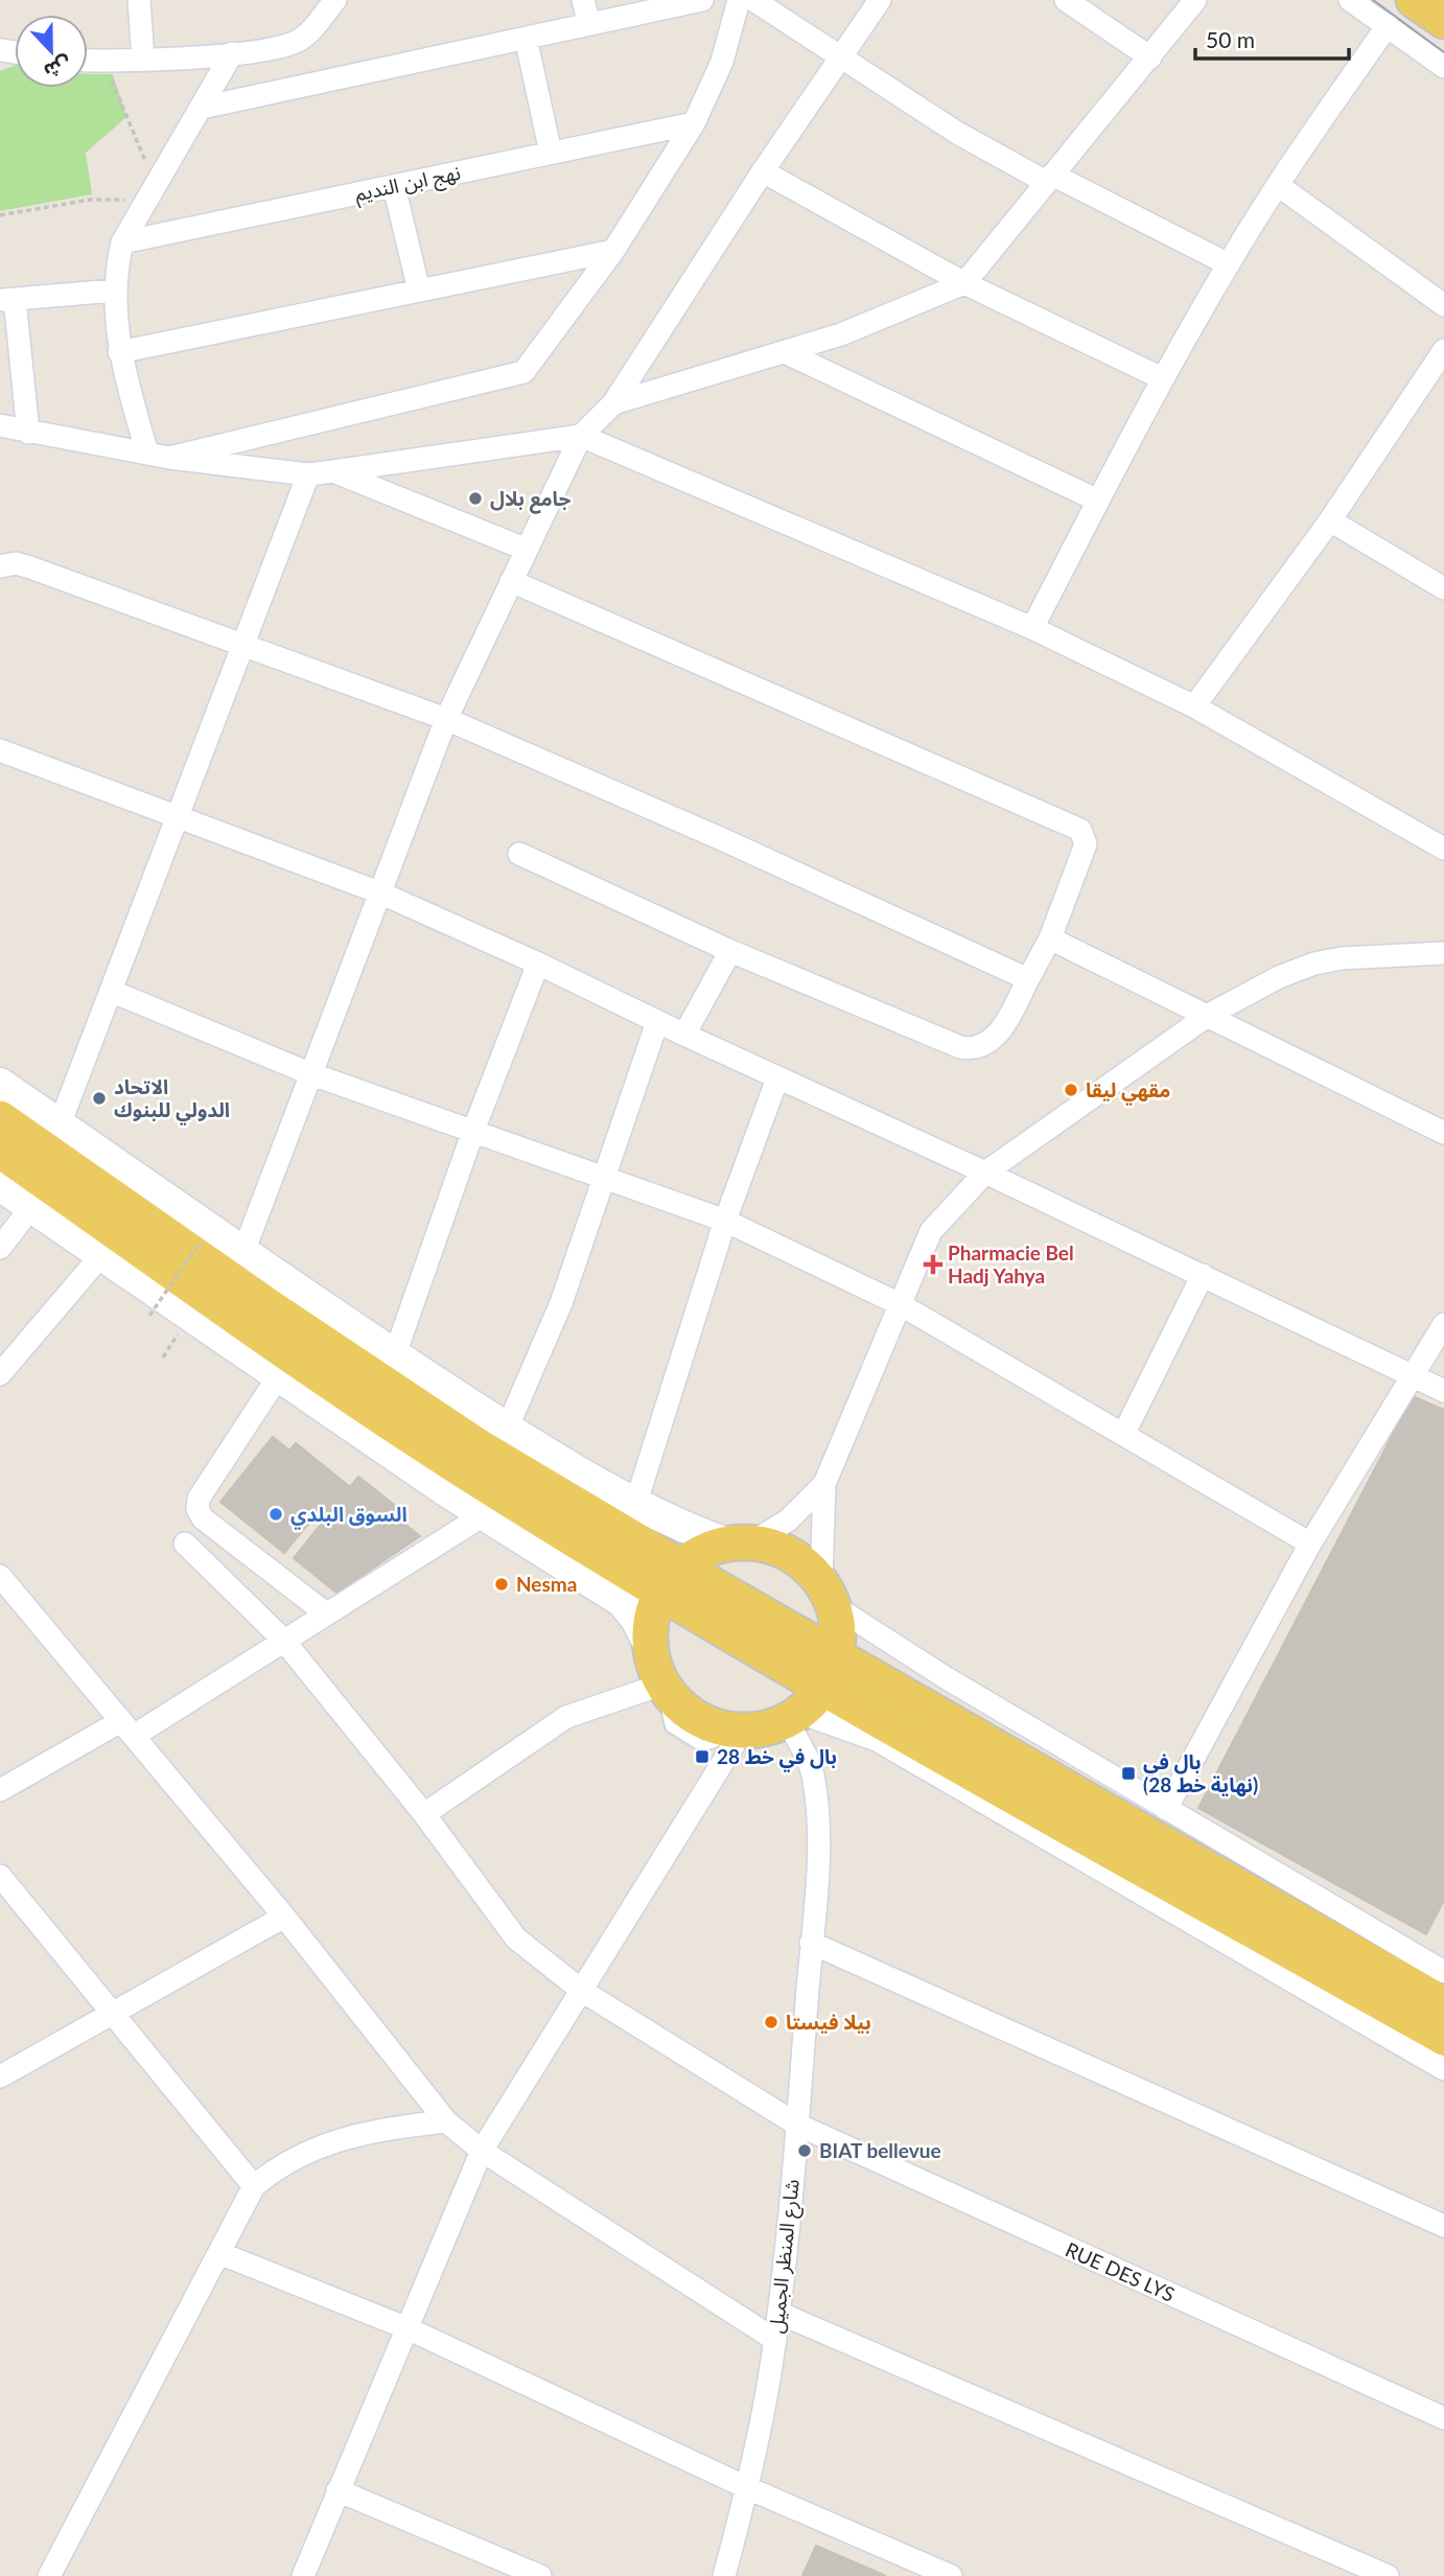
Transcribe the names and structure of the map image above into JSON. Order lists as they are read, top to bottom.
{
  "streets": {
    "street": ["نهج ابن النديم", "شارع المنظر الجميل", "RUE DES LYS"]
  },
  "crossings": [
    ["شارع المنظر الجميل", "RUE DES LYS"]
  ],
  "places": {
    "other": [
      "جامع بلال",
      "مقهي ليقا",
      "الاتحاد الدولي للبنوك",
      "السوق البلدي",
      "Nesma",
      "بيلا فيستا",
      "BIAT bellevue"
    ],
    "health": ["Pharmacie Bel Hadj Yahya"],
    "transit": ["بال في خط 28", "بال في (نهاية خط 28)"]
  },
  "scale_bar": "50 m",
  "north": "bottom"
}
